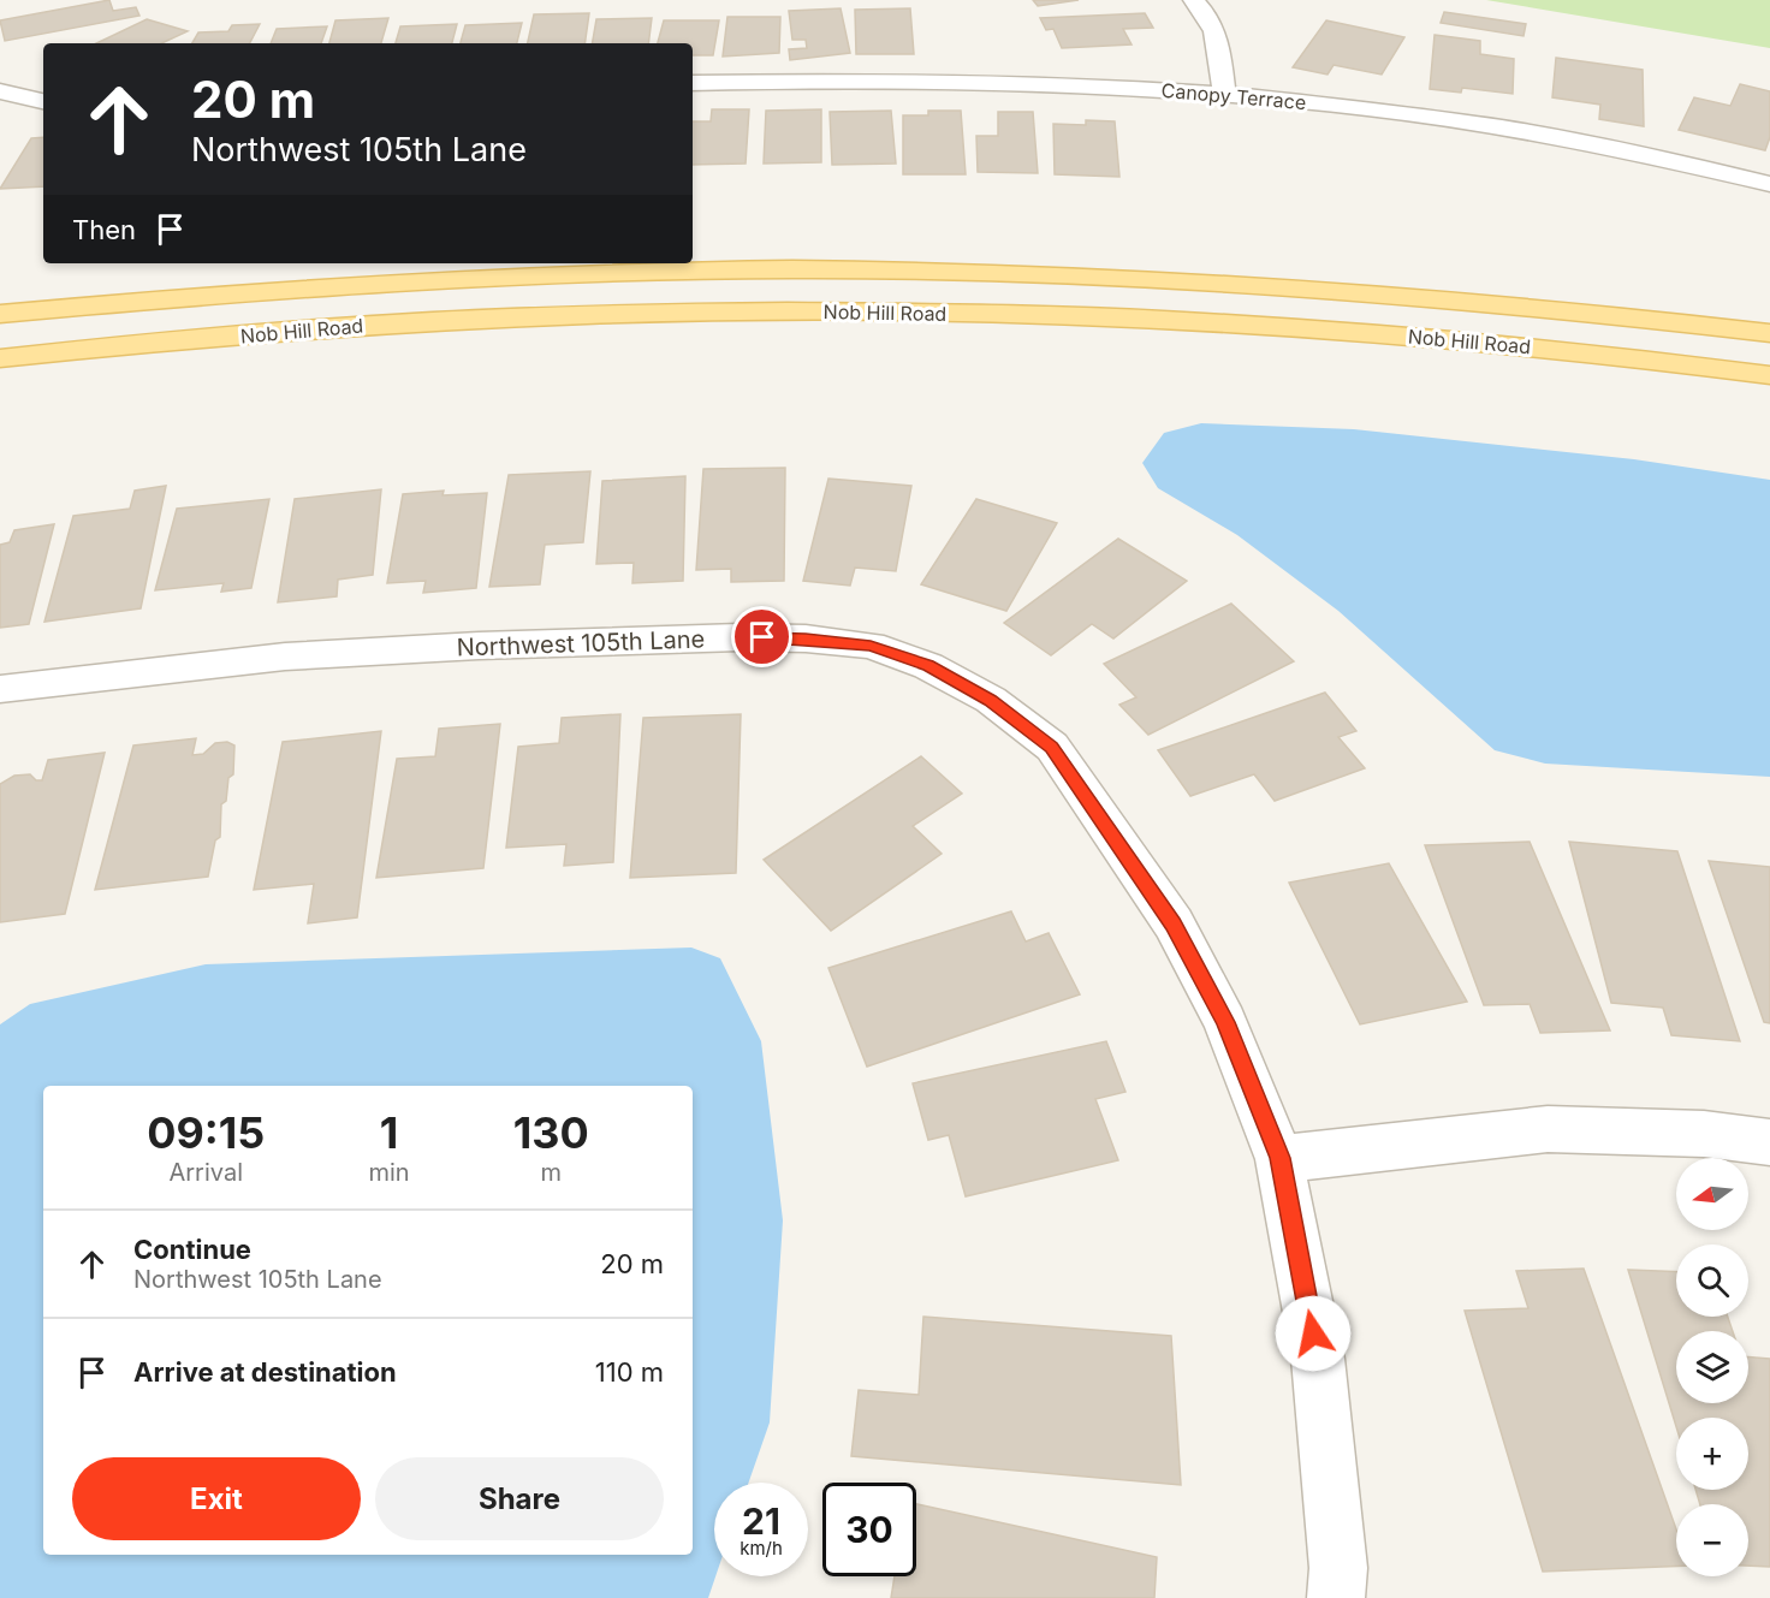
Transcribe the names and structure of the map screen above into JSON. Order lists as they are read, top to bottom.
{
  "streets": {
    "main road": ["Nob Hill Road"],
    "street": ["Canopy Terrace", "Northwest 105th Lane"]
  },
  "north": "left",
  "page": {
    "turn": ["20 m", "Northwest 105th Lane"],
    "then": "Then",
    "eta": [
      "09:15",
      "Arrival",
      "1",
      "min",
      "130",
      "m"
    ],
    "map_buttons": ["+", "−"],
    "list": [
      {
        "name": "Continue",
        "note": "Northwest 105th Lane",
        "value": "20 m"
      },
      {
        "name": "Arrive at destination",
        "value": "110 m"
      }
    ],
    "buttons": ["Exit", "Share"],
    "speed": "21 km/h",
    "limit": "30"
  }
}
